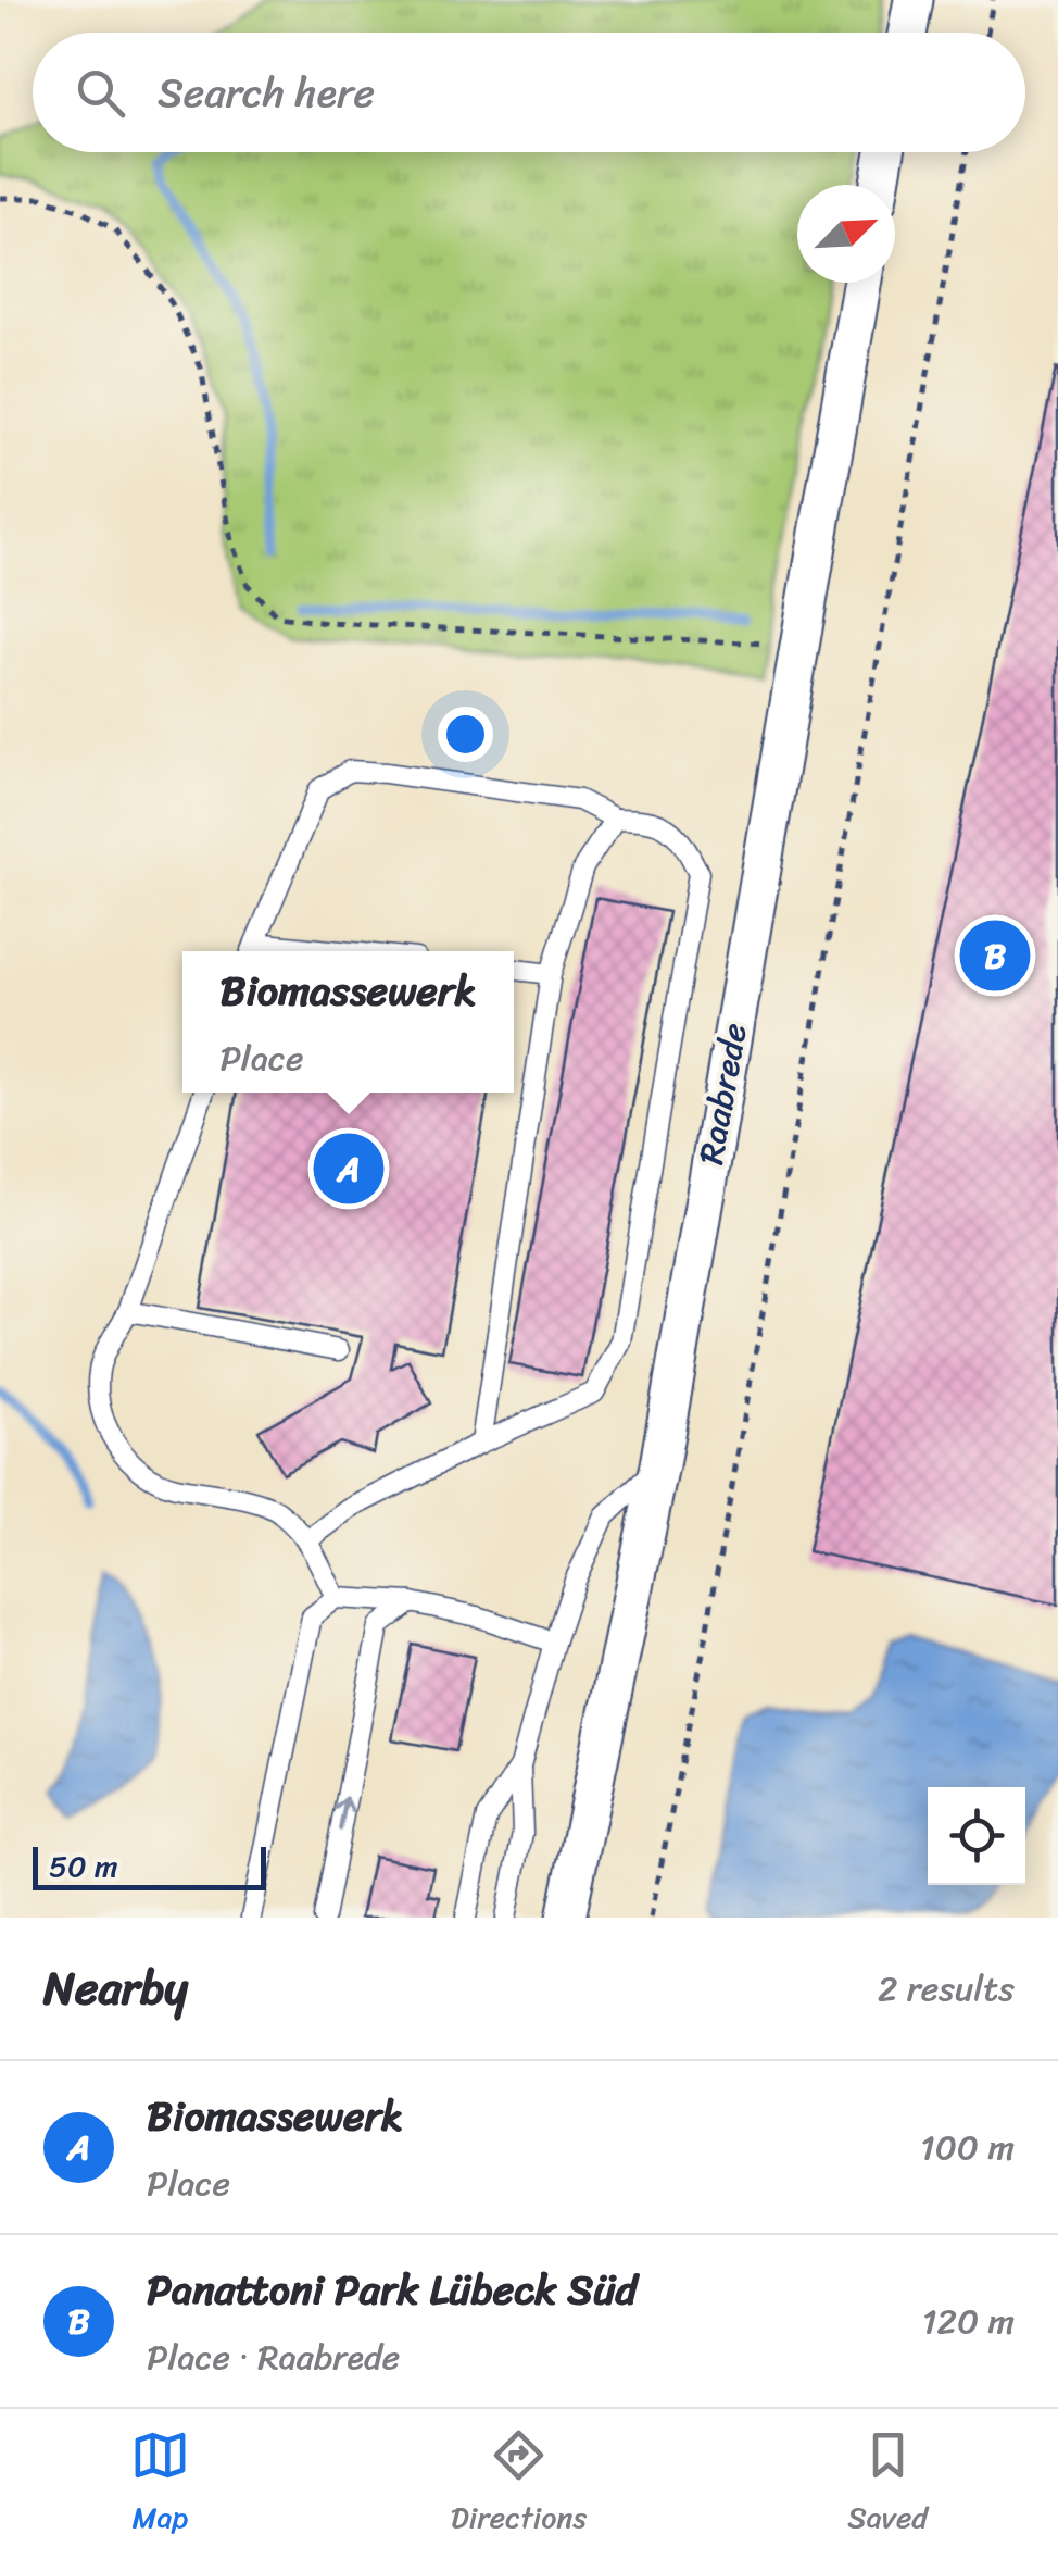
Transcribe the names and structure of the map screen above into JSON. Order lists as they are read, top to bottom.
{
  "streets": {
    "street": ["Raabrede"]
  },
  "scale_bar": "50 m",
  "north": "top right",
  "page": {
    "search": "Search here",
    "pins": ["B", "A"],
    "popup": ["Biomassewerk", "Place"],
    "scale": "50 m",
    "heading": ["Nearby", "2 results"],
    "list": [
      {
        "mark": "A",
        "name": "Biomassewerk",
        "note": "Place",
        "value": "100 m"
      },
      {
        "mark": "B",
        "name": "Panattoni Park Lübeck Süd",
        "note": "Place · Raabrede",
        "value": "120 m"
      }
    ],
    "nav": ["Map", "Directions", "Saved"]
  }
}
